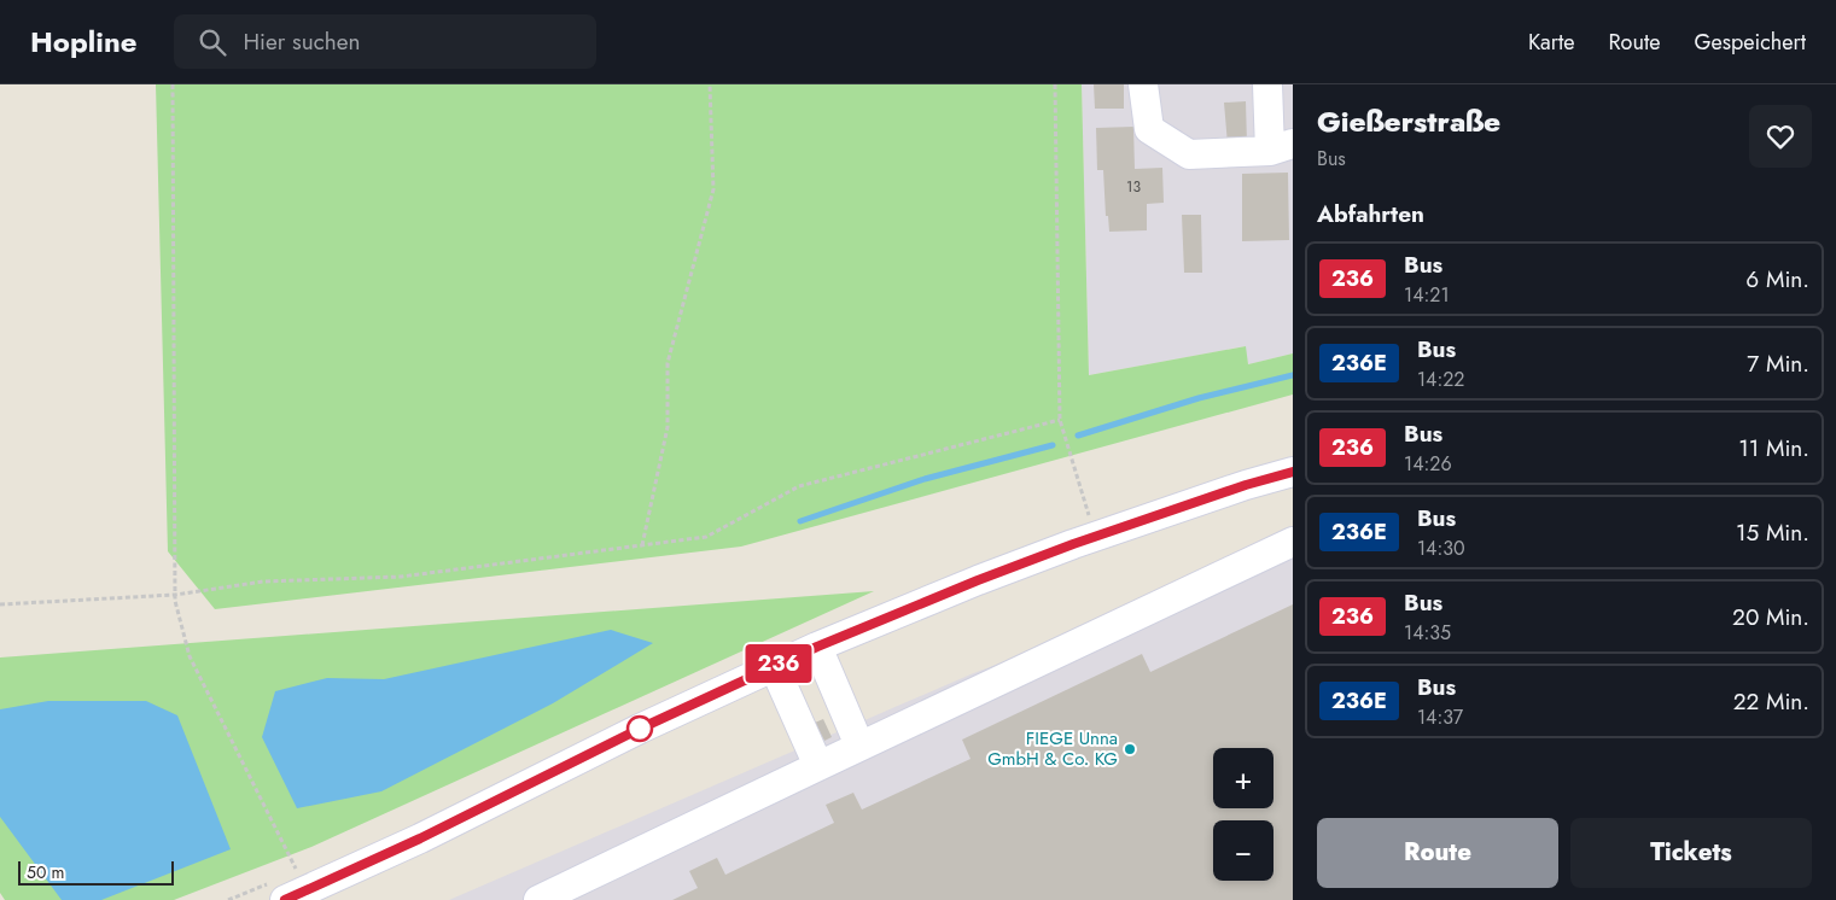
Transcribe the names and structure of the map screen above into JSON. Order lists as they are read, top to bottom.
{
  "places": ["FIEGE Unna GmbH & Co. KG"],
  "lines": ["bus line 236"],
  "house_numbers": ["13"],
  "scale_bar": "50 m",
  "page": {
    "header": "Hopline",
    "search": "Hier suchen",
    "nav": ["Karte", "Route", "Gespeichert"],
    "on_map": "236",
    "heading": [
      ["Gießerstraße", "Bus"],
      "Abfahrten"
    ],
    "list": [
      {
        "mark": "236",
        "name": "Bus",
        "note": "14:21",
        "value": "6 Min."
      },
      {
        "mark": "236E",
        "name": "Bus",
        "note": "14:22",
        "value": "7 Min."
      },
      {
        "mark": "236",
        "name": "Bus",
        "note": "14:26",
        "value": "11 Min."
      },
      {
        "mark": "236E",
        "name": "Bus",
        "note": "14:30",
        "value": "15 Min."
      },
      {
        "mark": "236",
        "name": "Bus",
        "note": "14:35",
        "value": "20 Min."
      },
      {
        "mark": "236E",
        "name": "Bus",
        "note": "14:37",
        "value": "22 Min."
      }
    ],
    "map_buttons": ["+", "−"],
    "buttons": ["Route", "Tickets"],
    "scale": "50 m"
  }
}
